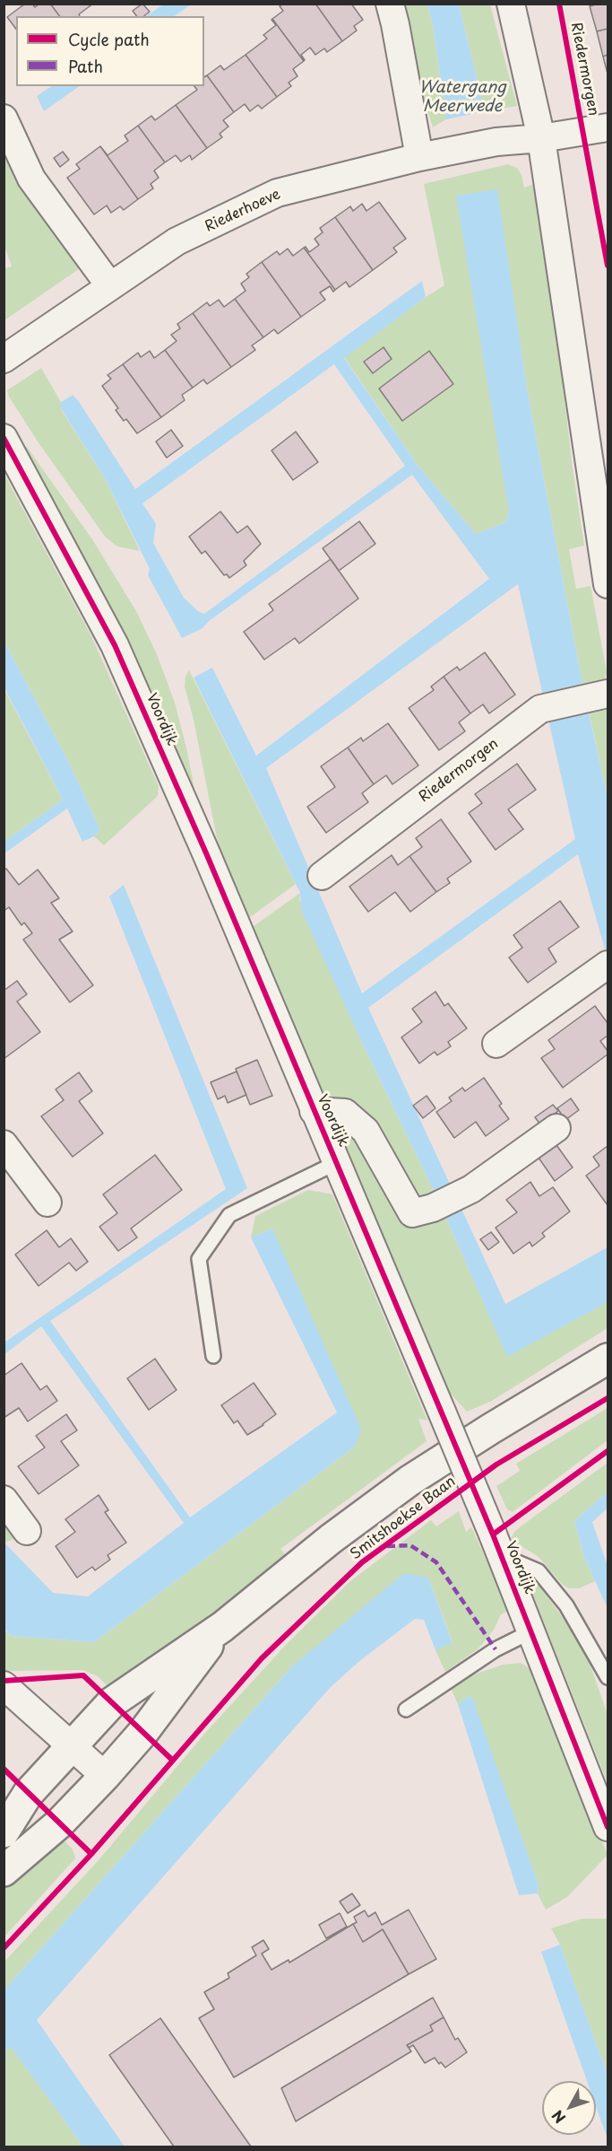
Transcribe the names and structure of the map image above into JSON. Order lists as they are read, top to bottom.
{
  "streets": {
    "street": [
      "Riedermorgen",
      "Riederhoeve",
      "Voordijk",
      "Smitshoekse Baan"
    ]
  },
  "water": ["Watergang Meerwede"],
  "legend": ["Cycle path", "Path"],
  "north": "bottom left"
}
